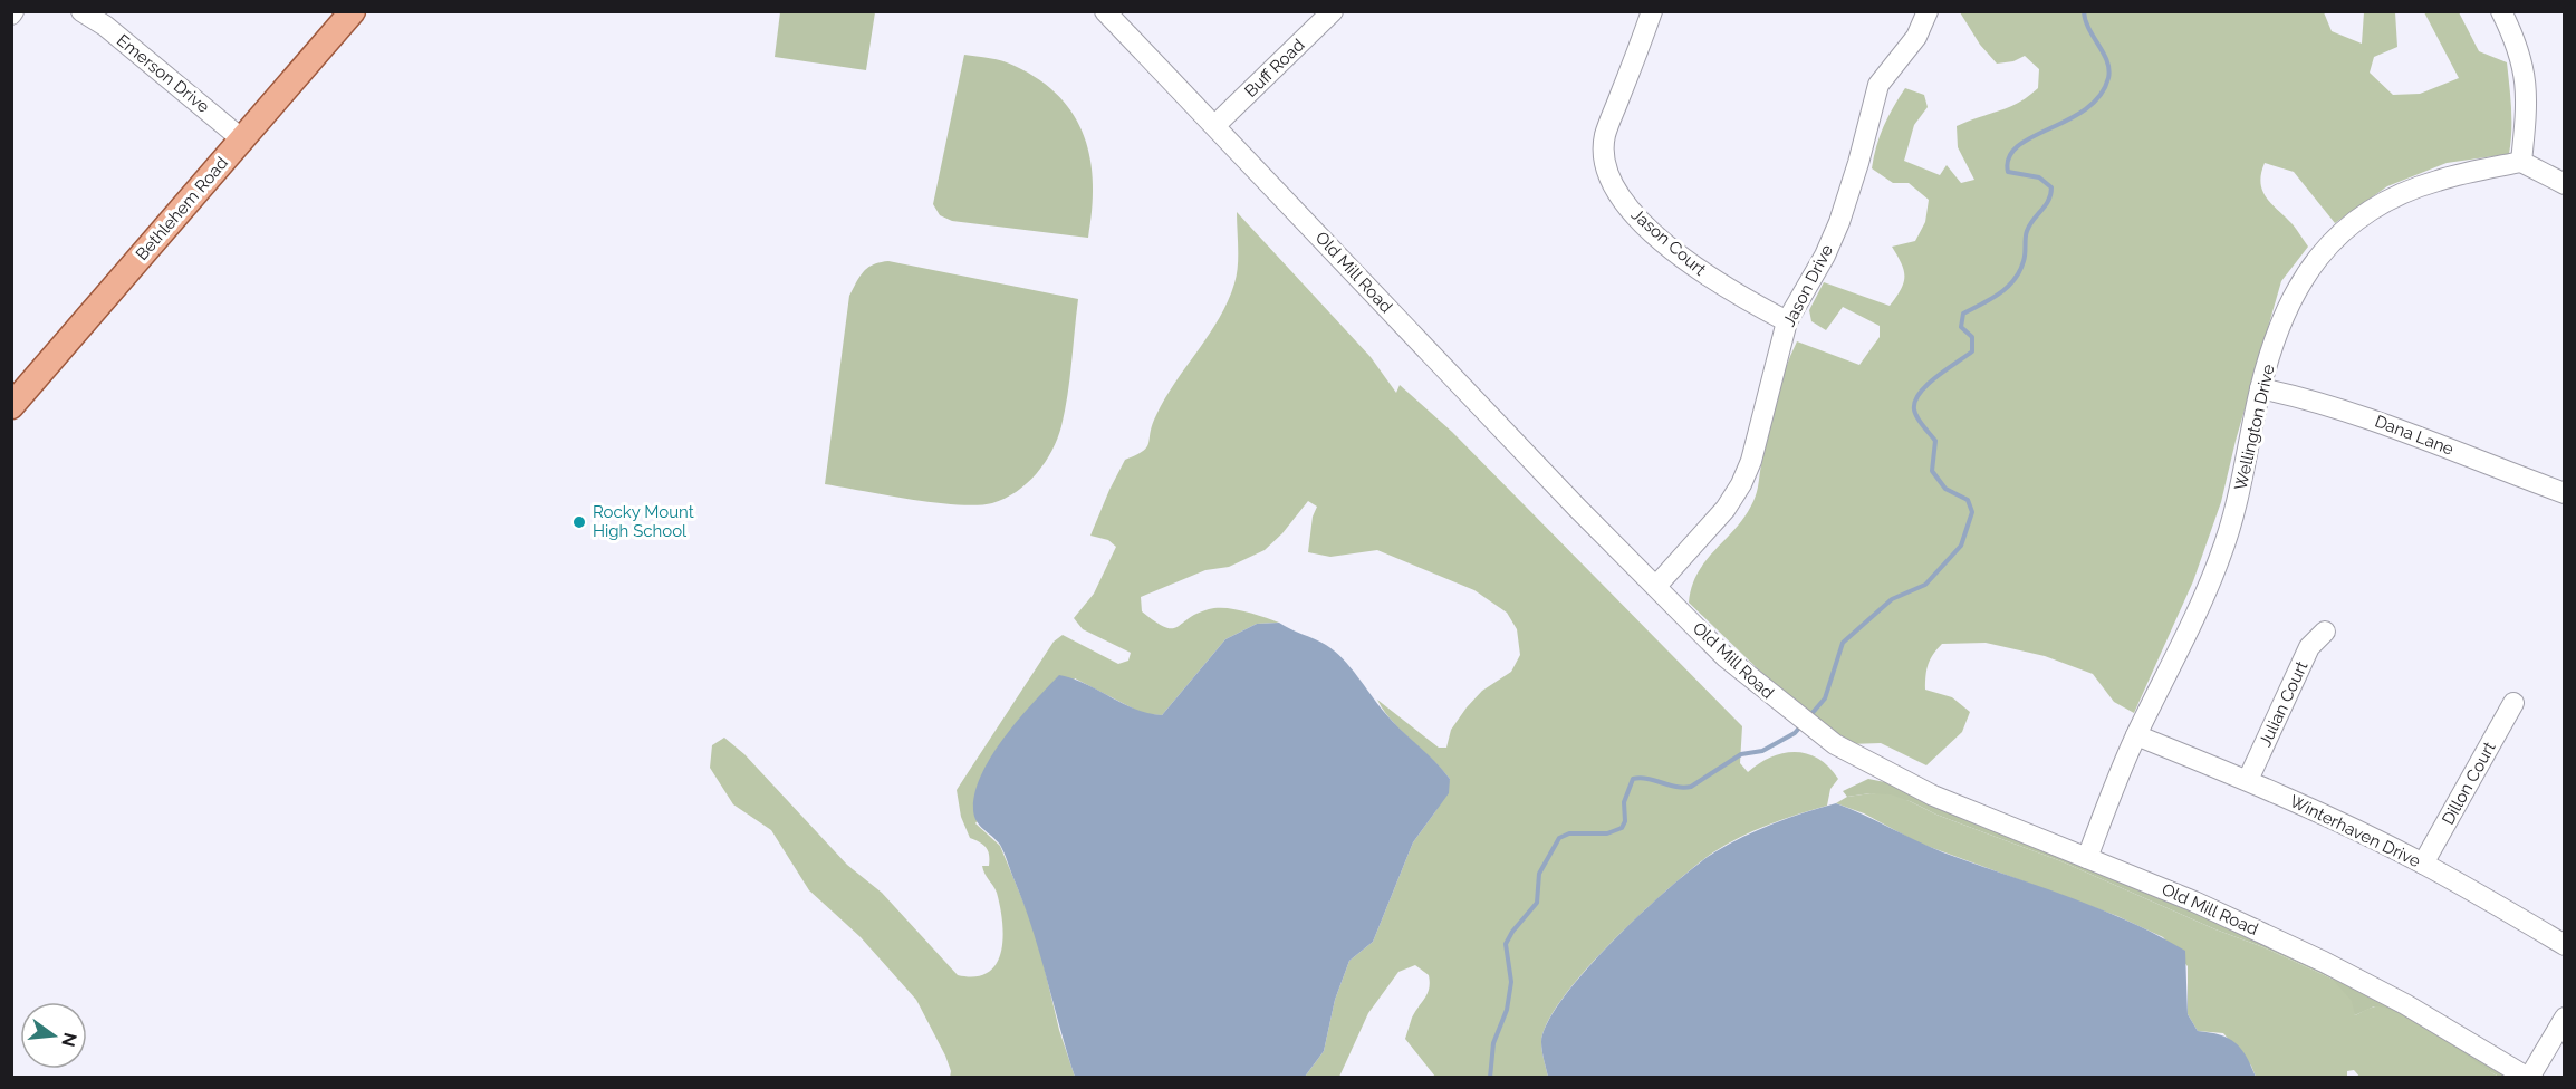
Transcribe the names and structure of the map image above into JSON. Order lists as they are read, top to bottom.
{
  "streets": {
    "main road": ["Bethlehem Road"],
    "street": [
      "Buff Road",
      "Emerson Drive",
      "Jason Court",
      "Old Mill Road",
      "Jason Drive",
      "Wellington Drive",
      "Dana Lane",
      "Julian Court",
      "Dillon Court",
      "Winterhaven Drive"
    ]
  },
  "crossings": [
    ["Buff Road", "Old Mill Road"],
    ["Emerson Drive", "Bethlehem Road"],
    ["Jason Court", "Jason Drive"],
    ["Old Mill Road", "Jason Drive"],
    ["Old Mill Road", "Wellington Drive"],
    ["Wellington Drive", "Dana Lane"],
    ["Wellington Drive", "Winterhaven Drive"],
    ["Julian Court", "Winterhaven Drive"],
    ["Dillon Court", "Winterhaven Drive"]
  ],
  "places": ["Rocky Mount High School"],
  "north": "right"
}
